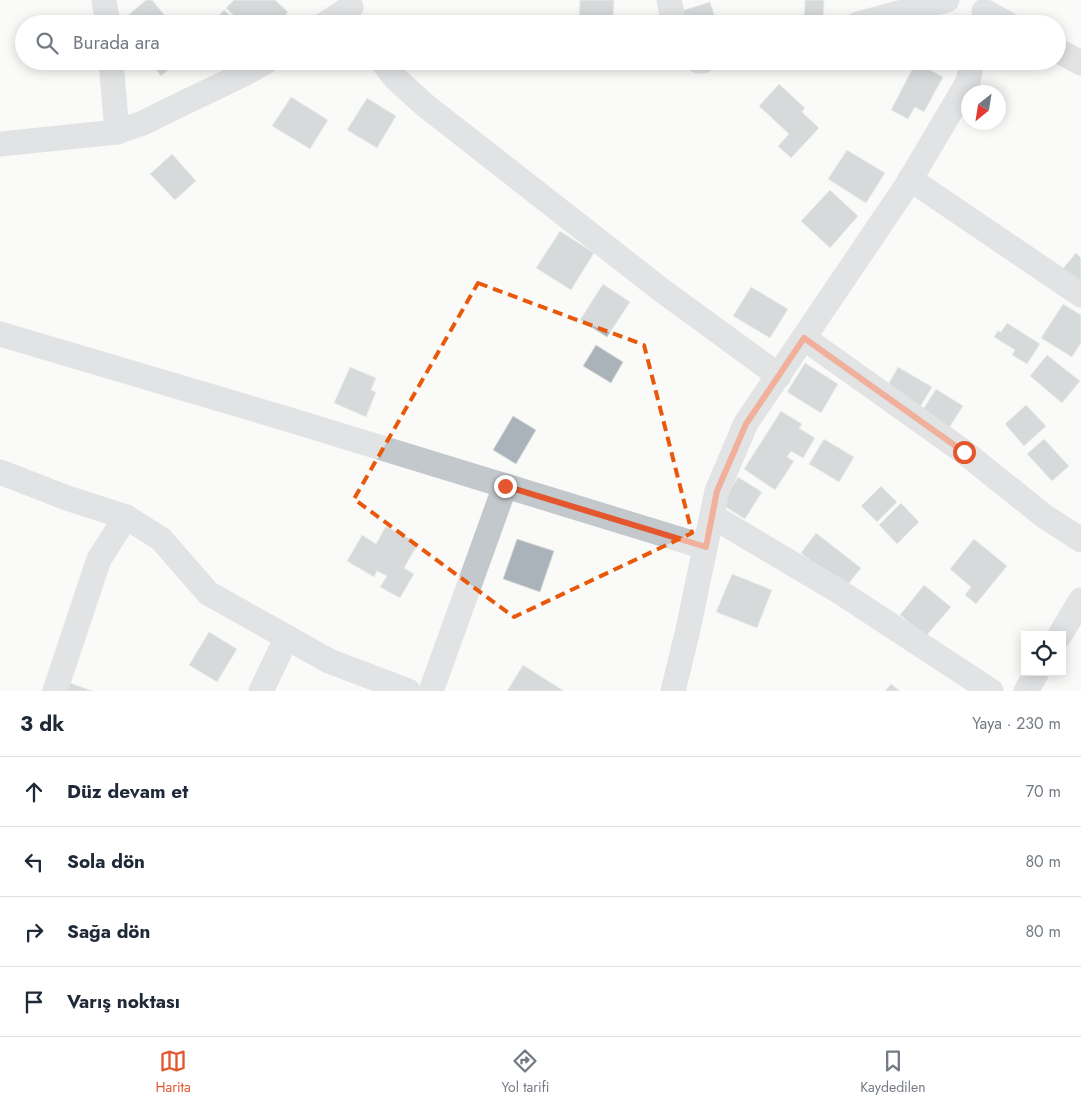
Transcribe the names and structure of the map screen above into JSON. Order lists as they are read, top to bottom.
{
  "north": "bottom left",
  "page": {
    "search": "Burada ara",
    "heading": ["3 dk", "Yaya · 230 m"],
    "list": [
      ["Düz devam et", "70 m"],
      ["Sola dön", "80 m"],
      ["Sağa dön", "80 m"],
      "Varış noktası"
    ],
    "nav": ["Harita", "Yol tarifi", "Kaydedilen"]
  }
}
